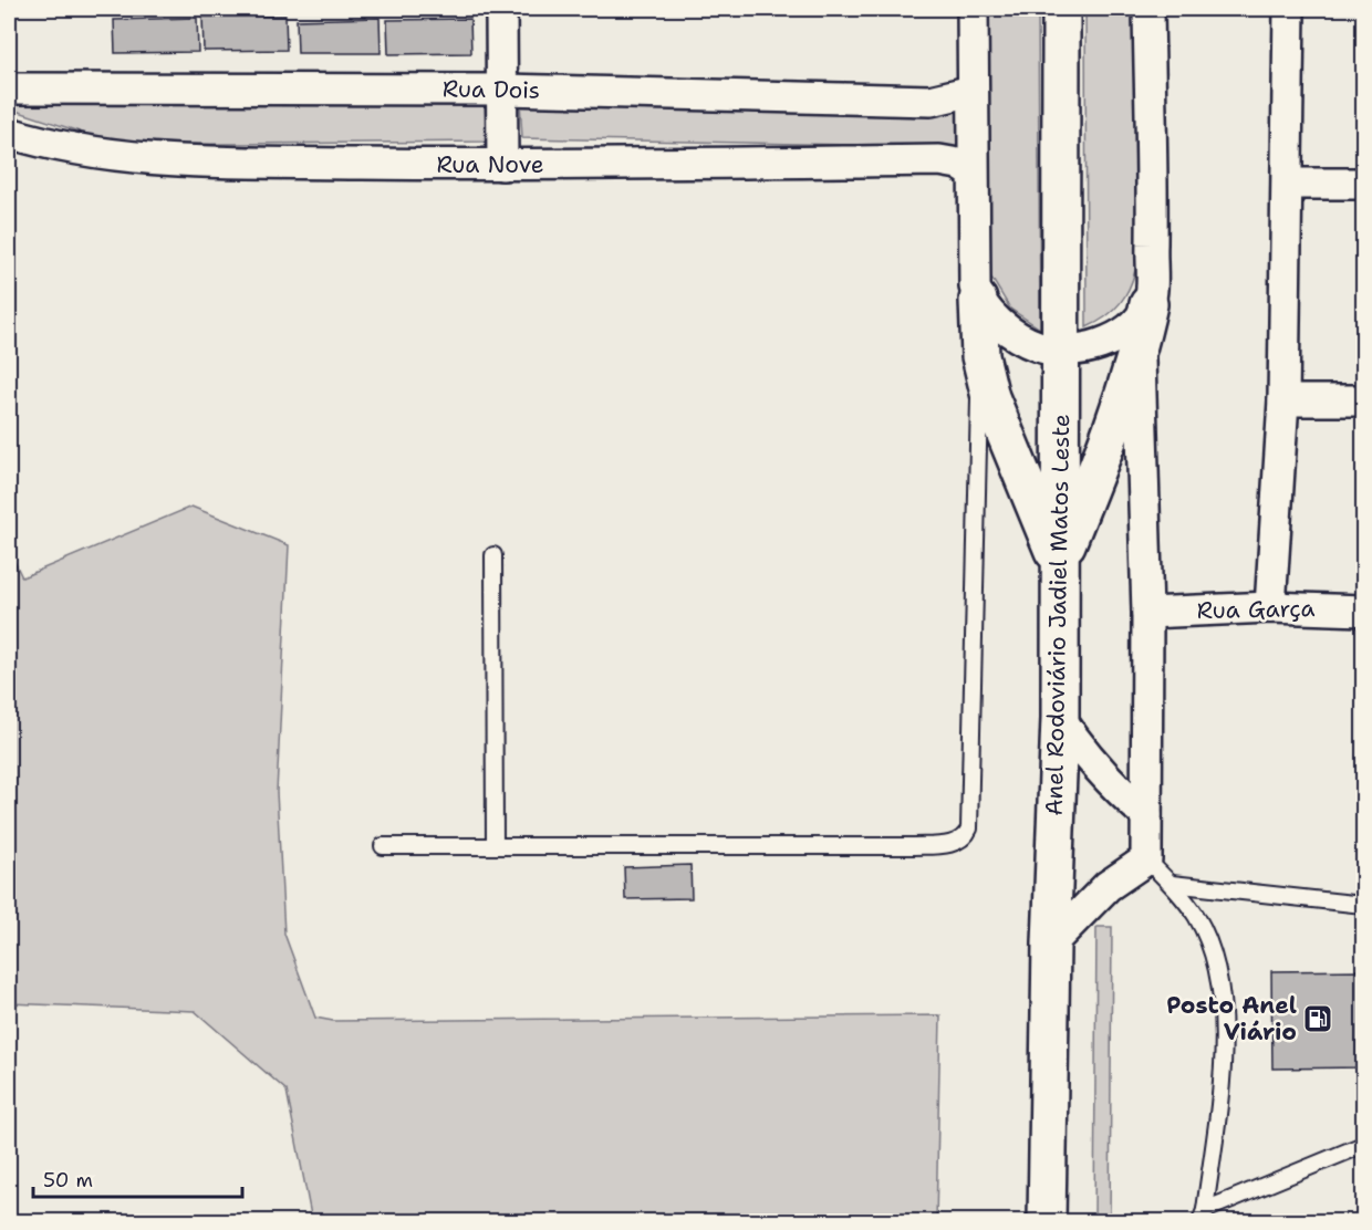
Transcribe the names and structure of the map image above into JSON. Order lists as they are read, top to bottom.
{
  "streets": {
    "highway": ["Anel Rodoviário Jadiel Matos Leste"],
    "street": ["Rua Dois", "Rua Nove", "Rua Garça"]
  },
  "places": {
    "fuel station": ["Posto Anel Viário"]
  },
  "scale_bar": "50 m"
}
